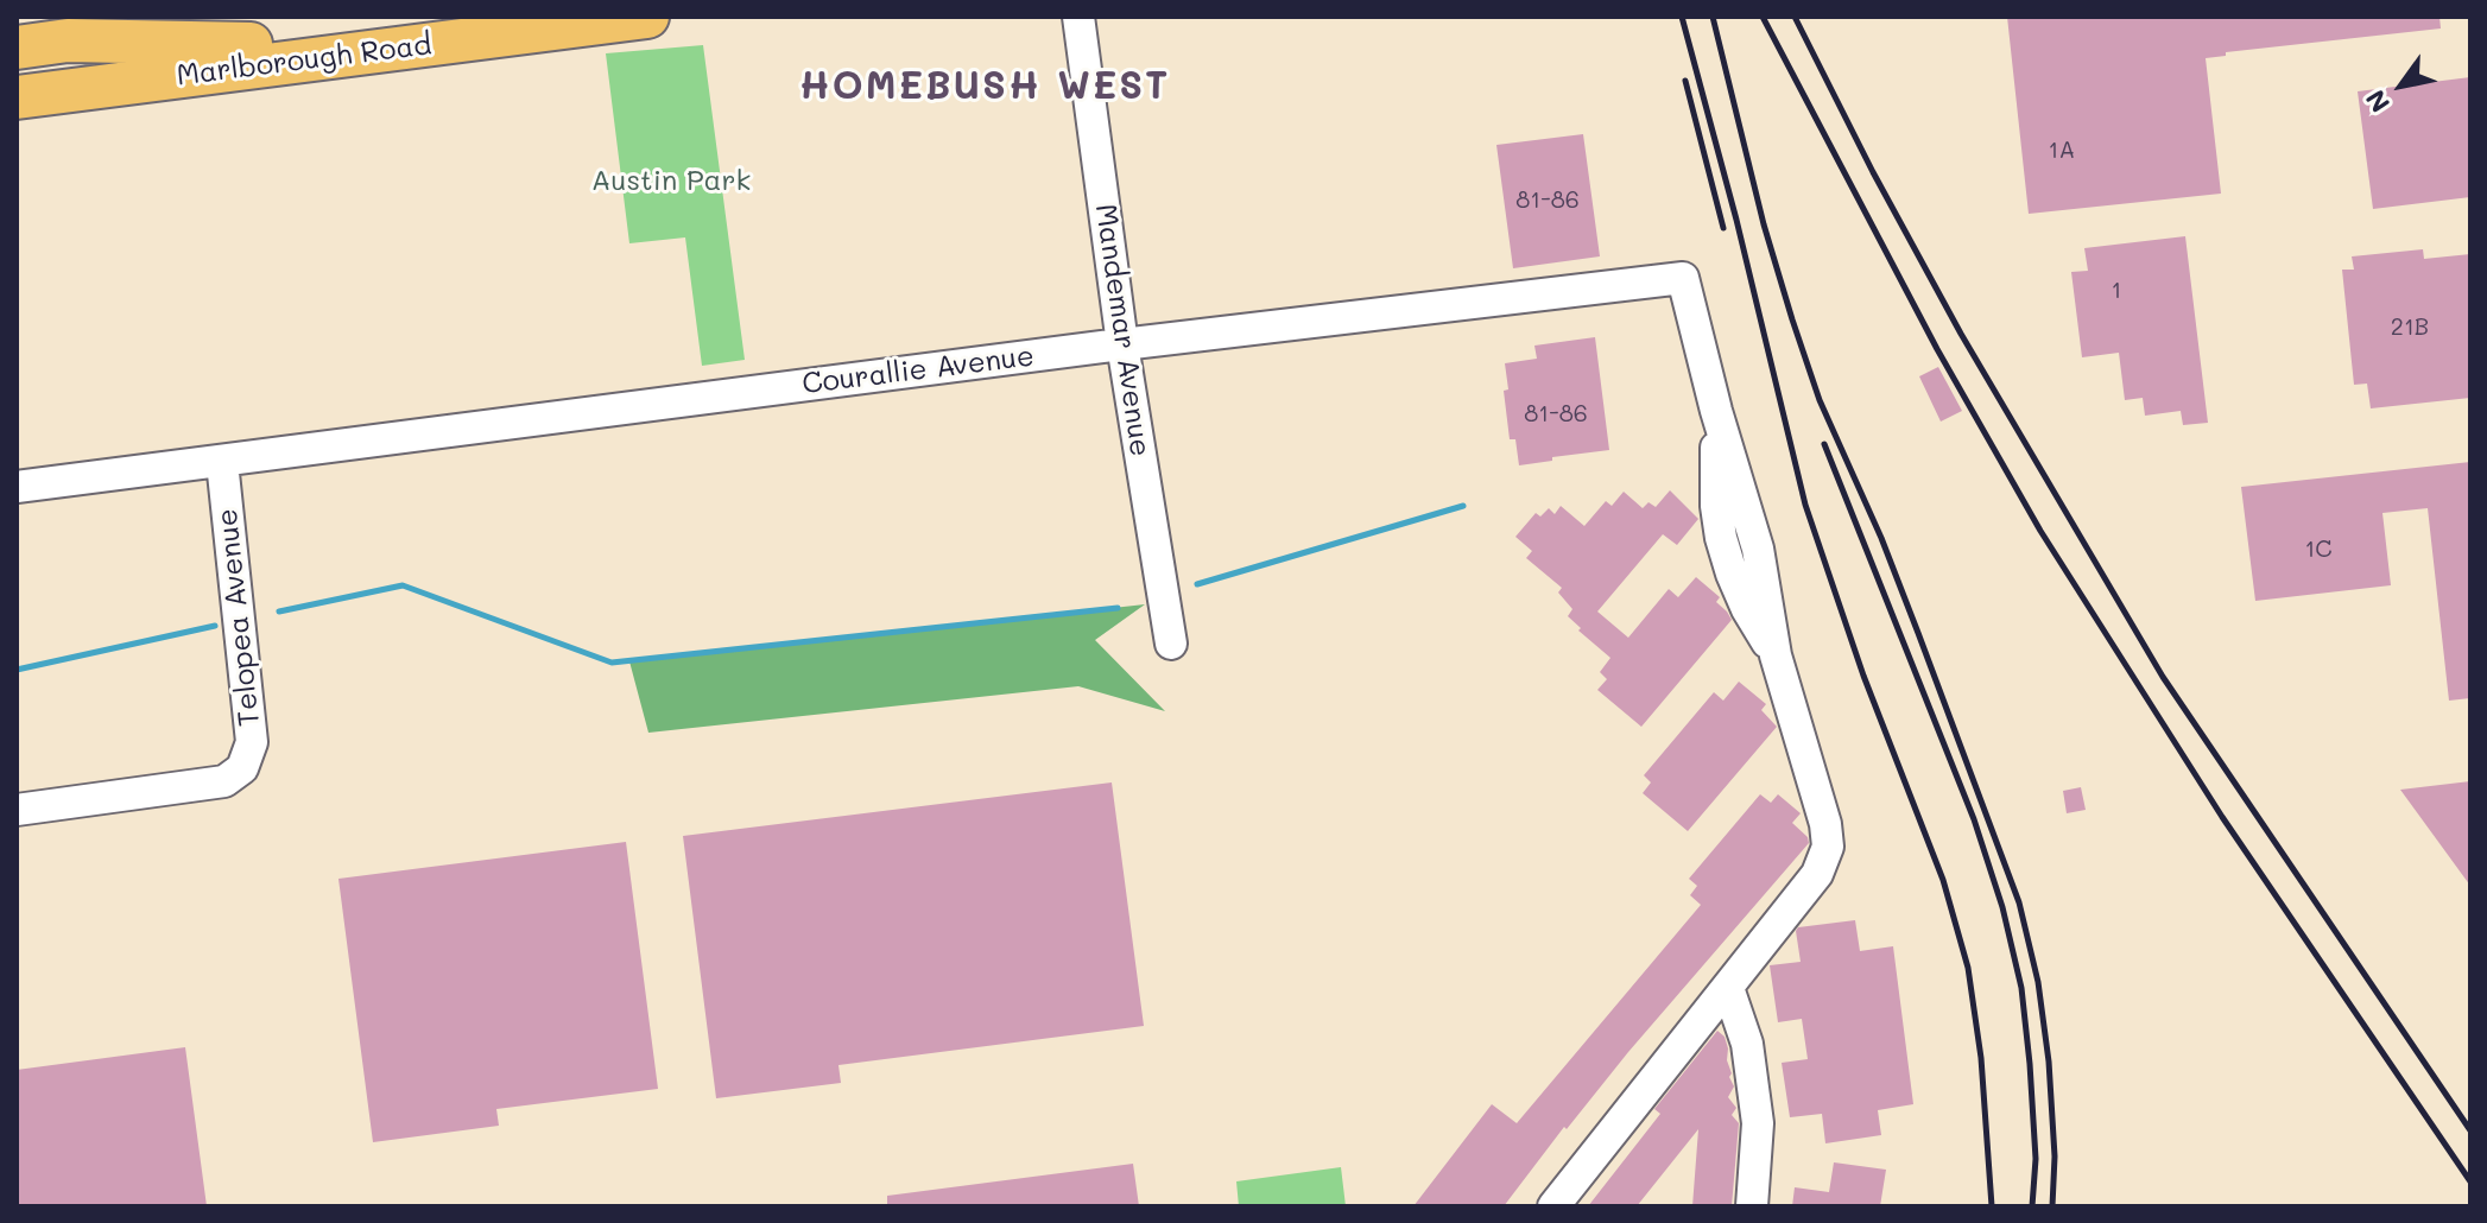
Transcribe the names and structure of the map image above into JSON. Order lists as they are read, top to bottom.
{
  "streets": {
    "highway": ["Marlborough Road"],
    "street": ["Mandemar Avenue", "Courallie Avenue", "Telopea Avenue"]
  },
  "crossings": [
    ["Mandemar Avenue", "Courallie Avenue"],
    ["Courallie Avenue", "Telopea Avenue"]
  ],
  "districts": ["HOMEBUSH WEST"],
  "parks": ["Austin Park"],
  "house_numbers": [
    "1A",
    "81-86",
    "1",
    "21B",
    "81-86",
    "1C"
  ],
  "north": "bottom left"
}
